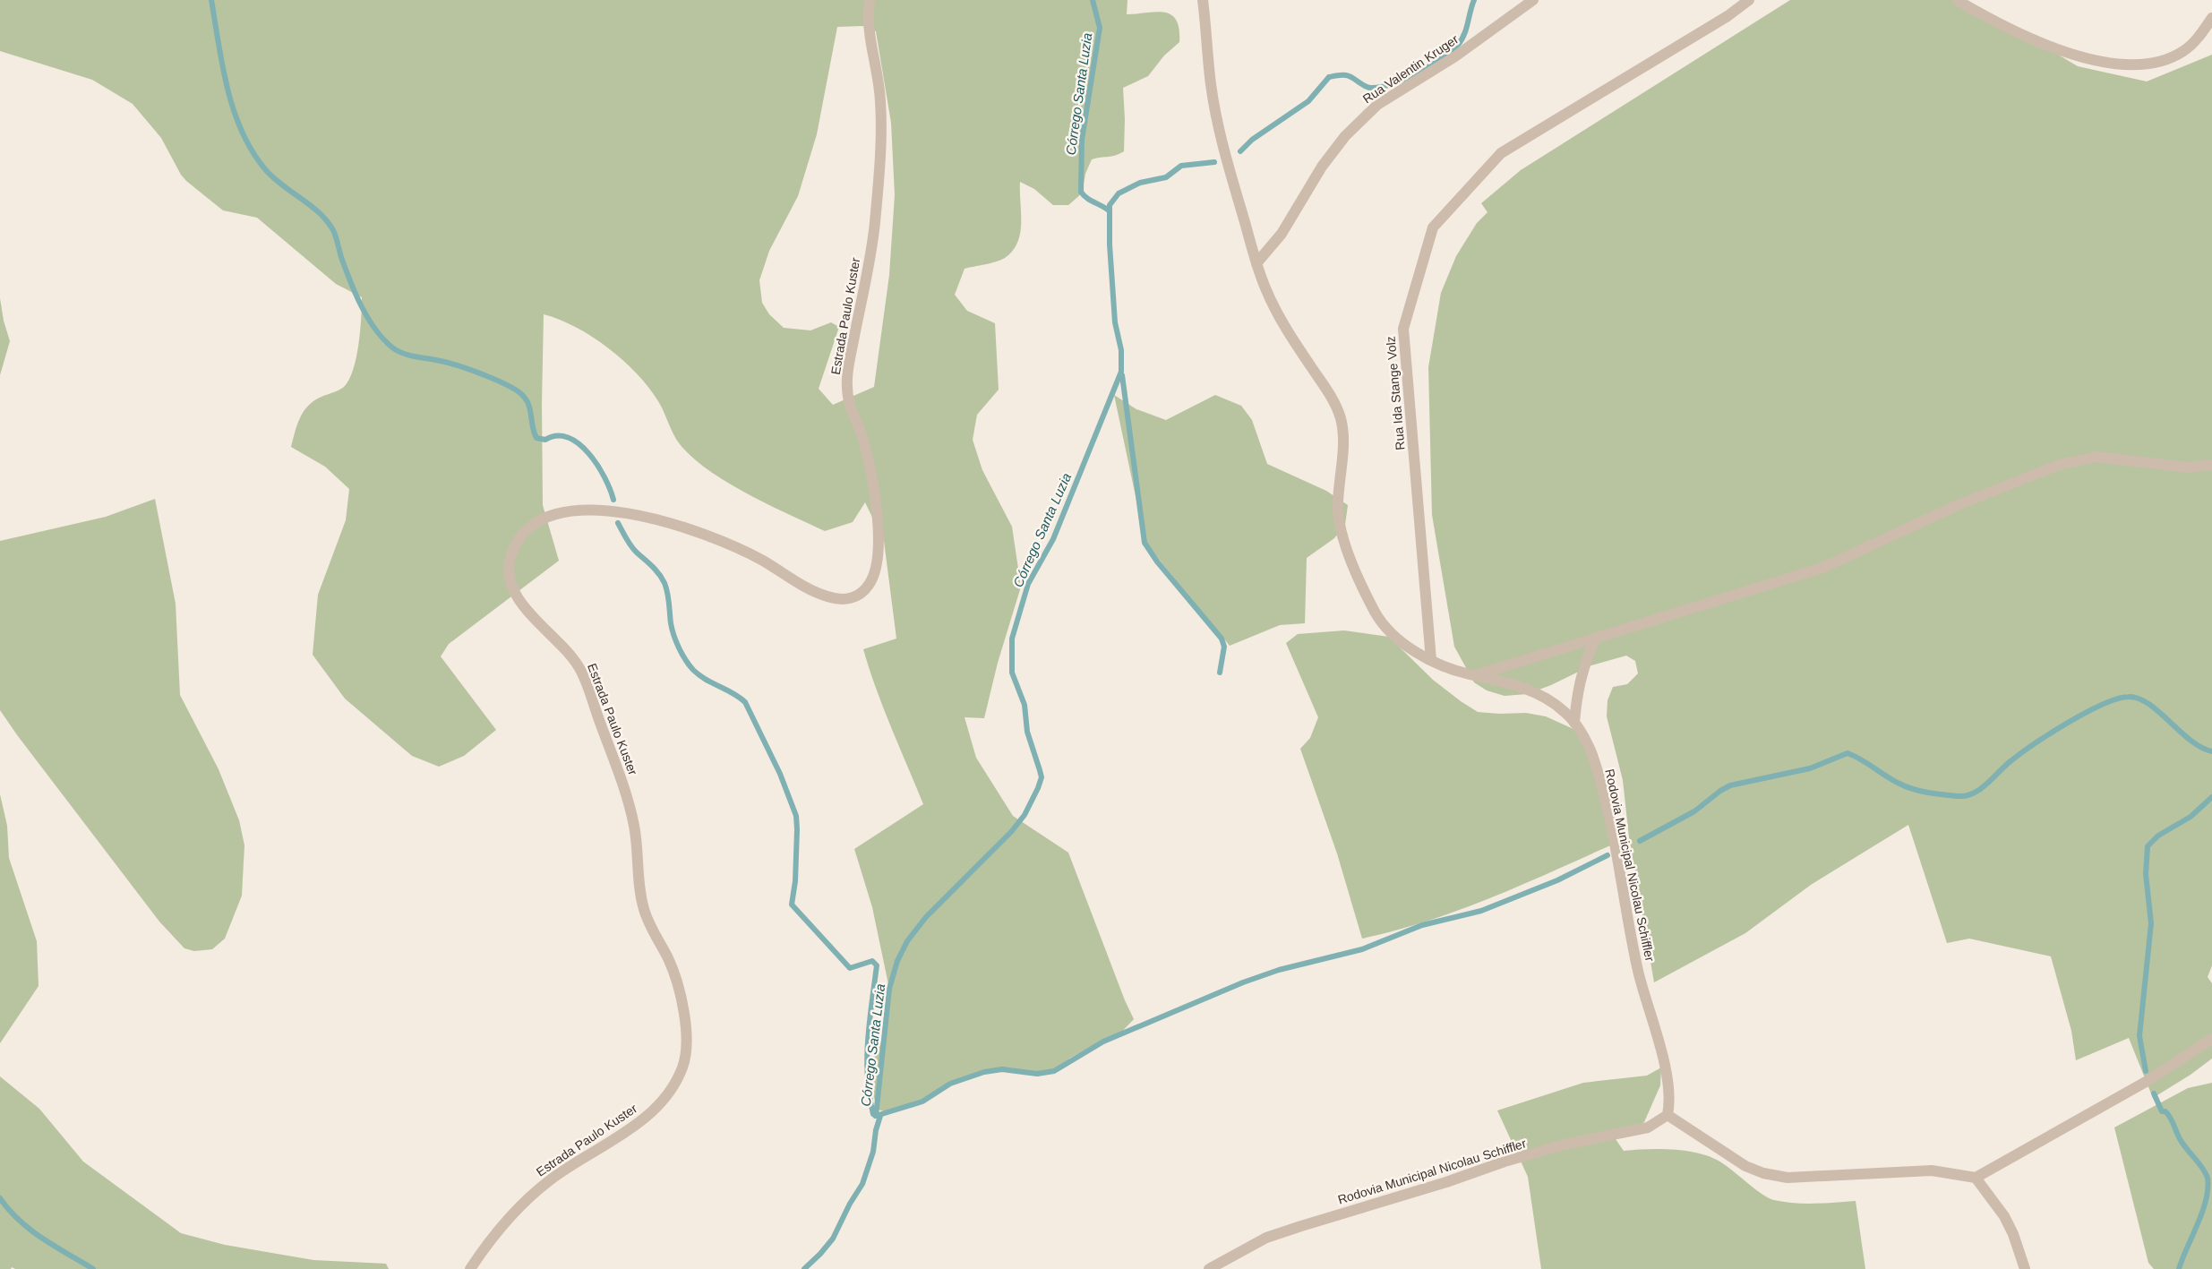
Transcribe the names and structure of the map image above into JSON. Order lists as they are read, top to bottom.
{
  "streets": {
    "street": [
      "Rua Valentin Kruger",
      "Estrada Paulo Kuster",
      "Rua Ida Stange Volz",
      "Rodovia Municipal Nicolau Schiffler"
    ]
  },
  "crossings": [
    ["Rua Valentin Kruger", "Rodovia Municipal Nicolau Schiffler"],
    ["Rua Ida Stange Volz", "Rodovia Municipal Nicolau Schiffler"]
  ],
  "water": ["Córrego Santa Luzia"]
}
